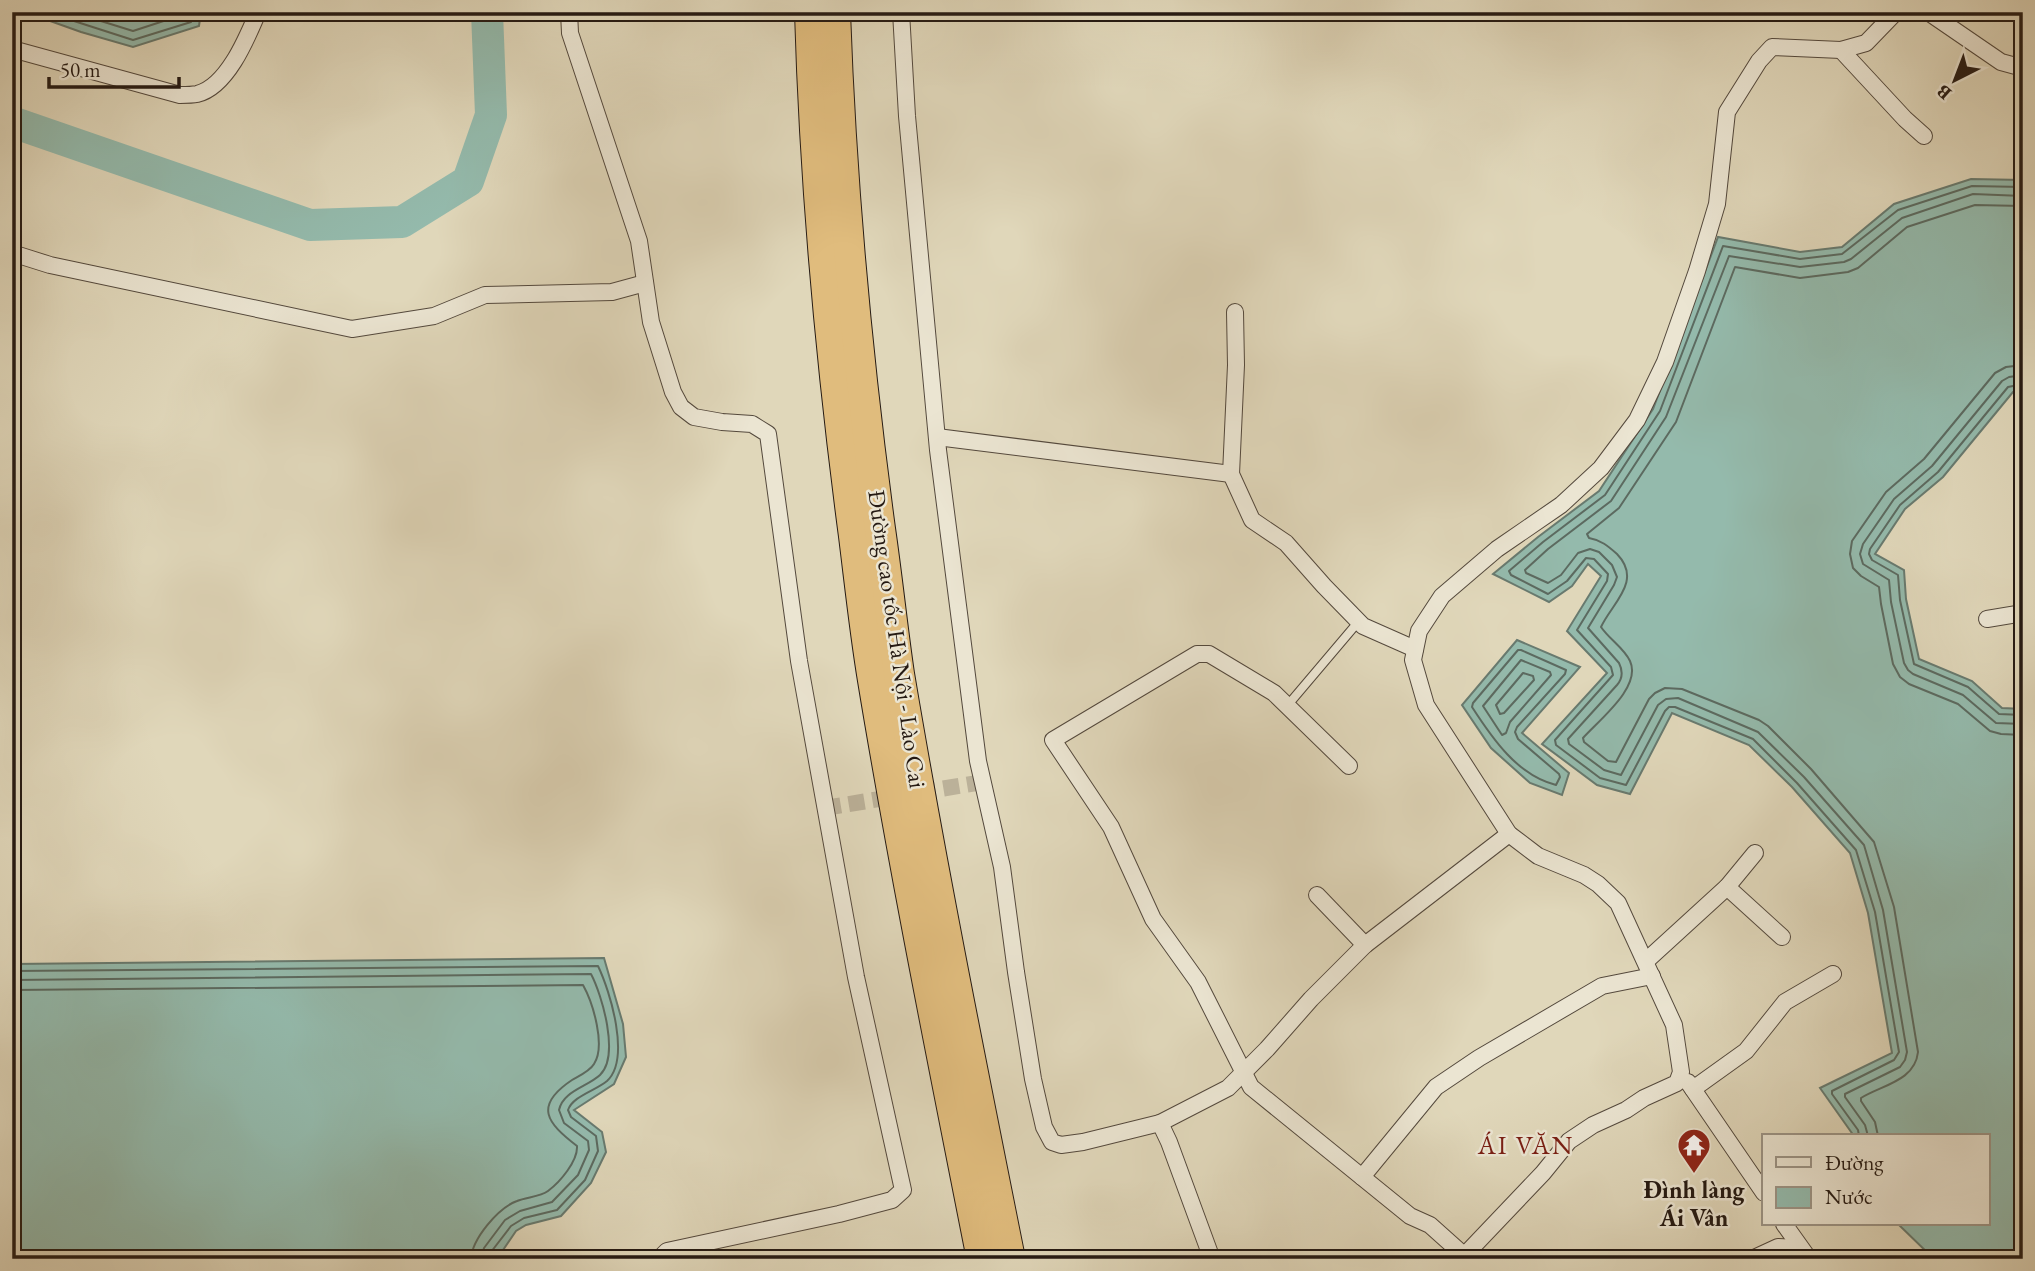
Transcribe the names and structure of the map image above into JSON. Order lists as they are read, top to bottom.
{
  "streets": {
    "highway": ["Đường cao tốc Hà Nội - Lào Cai"]
  },
  "districts": ["ÁI VĂN"],
  "places": {
    "temple": ["Đình làng Ái Vân"]
  },
  "legend": ["Đường", "Nước"],
  "scale_bar": "50 m",
  "north": "bottom left"
}
